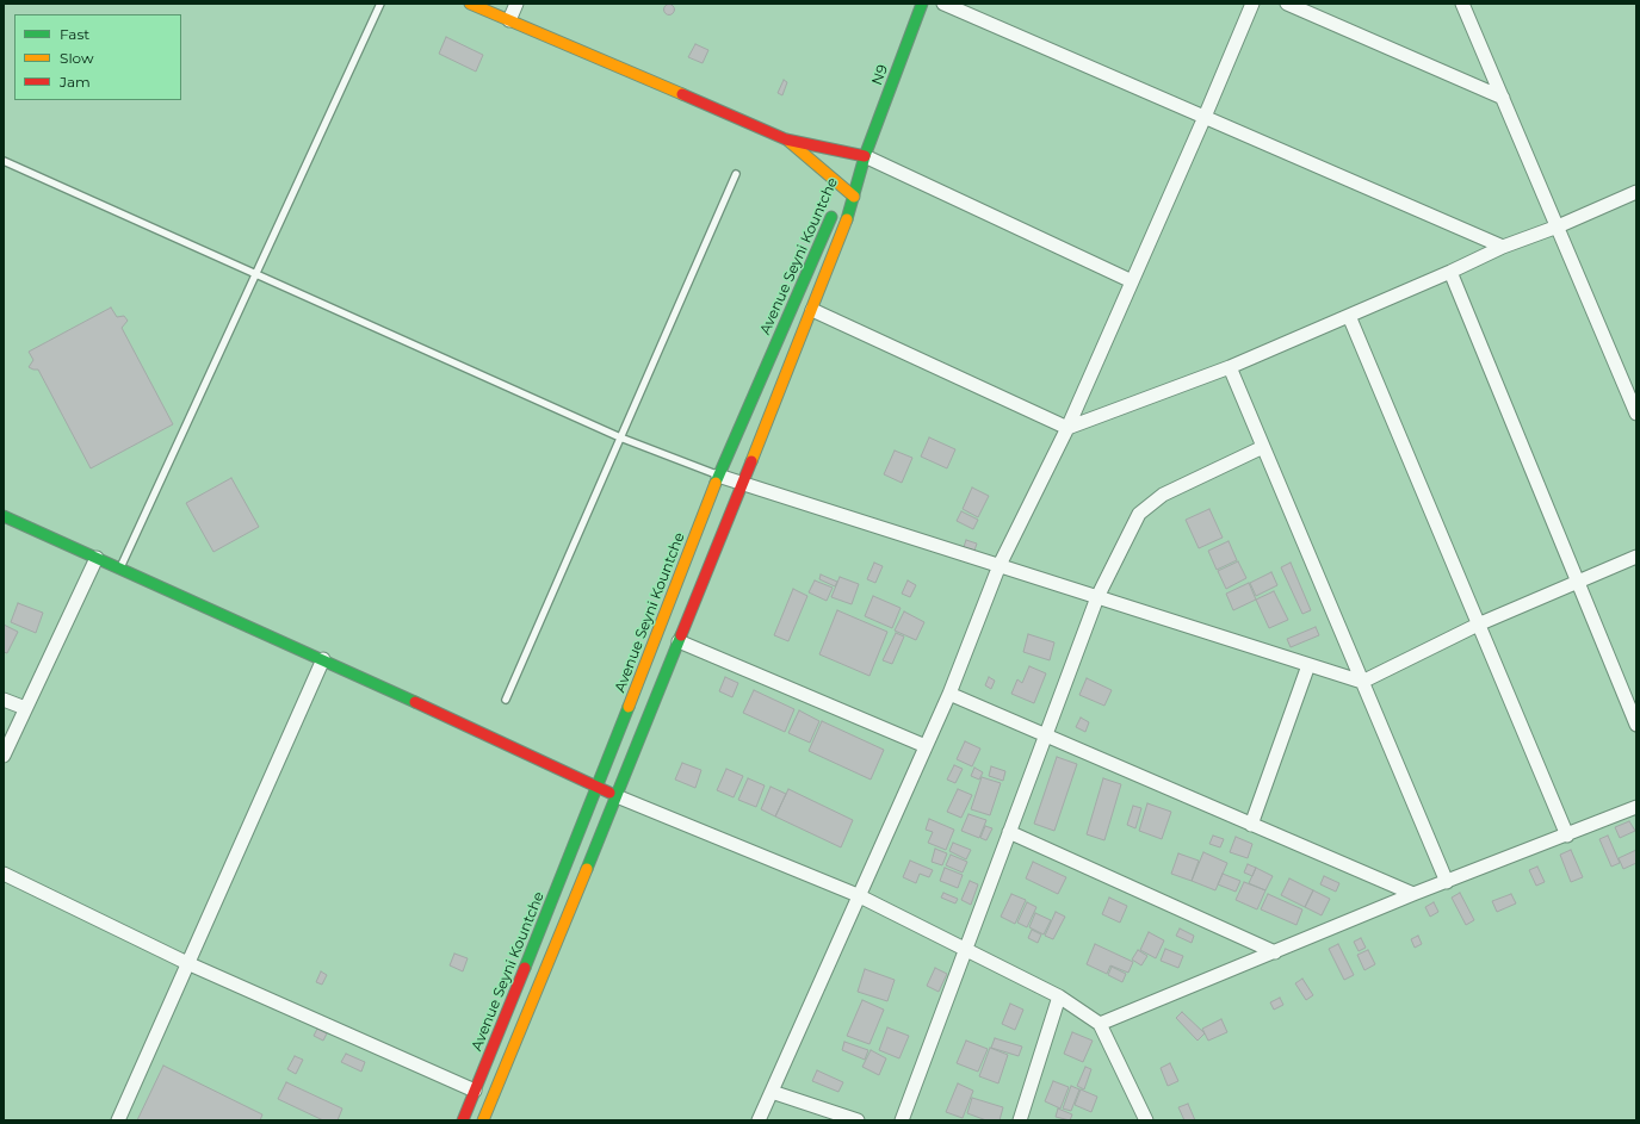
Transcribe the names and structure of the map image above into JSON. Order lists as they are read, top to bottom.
{
  "streets": {
    "main road": ["N9", "Avenue Seyni Kountche"]
  },
  "crossings": [
    ["N9", "Avenue Seyni Kountche"]
  ],
  "legend": ["Fast", "Slow", "Jam"]
}
